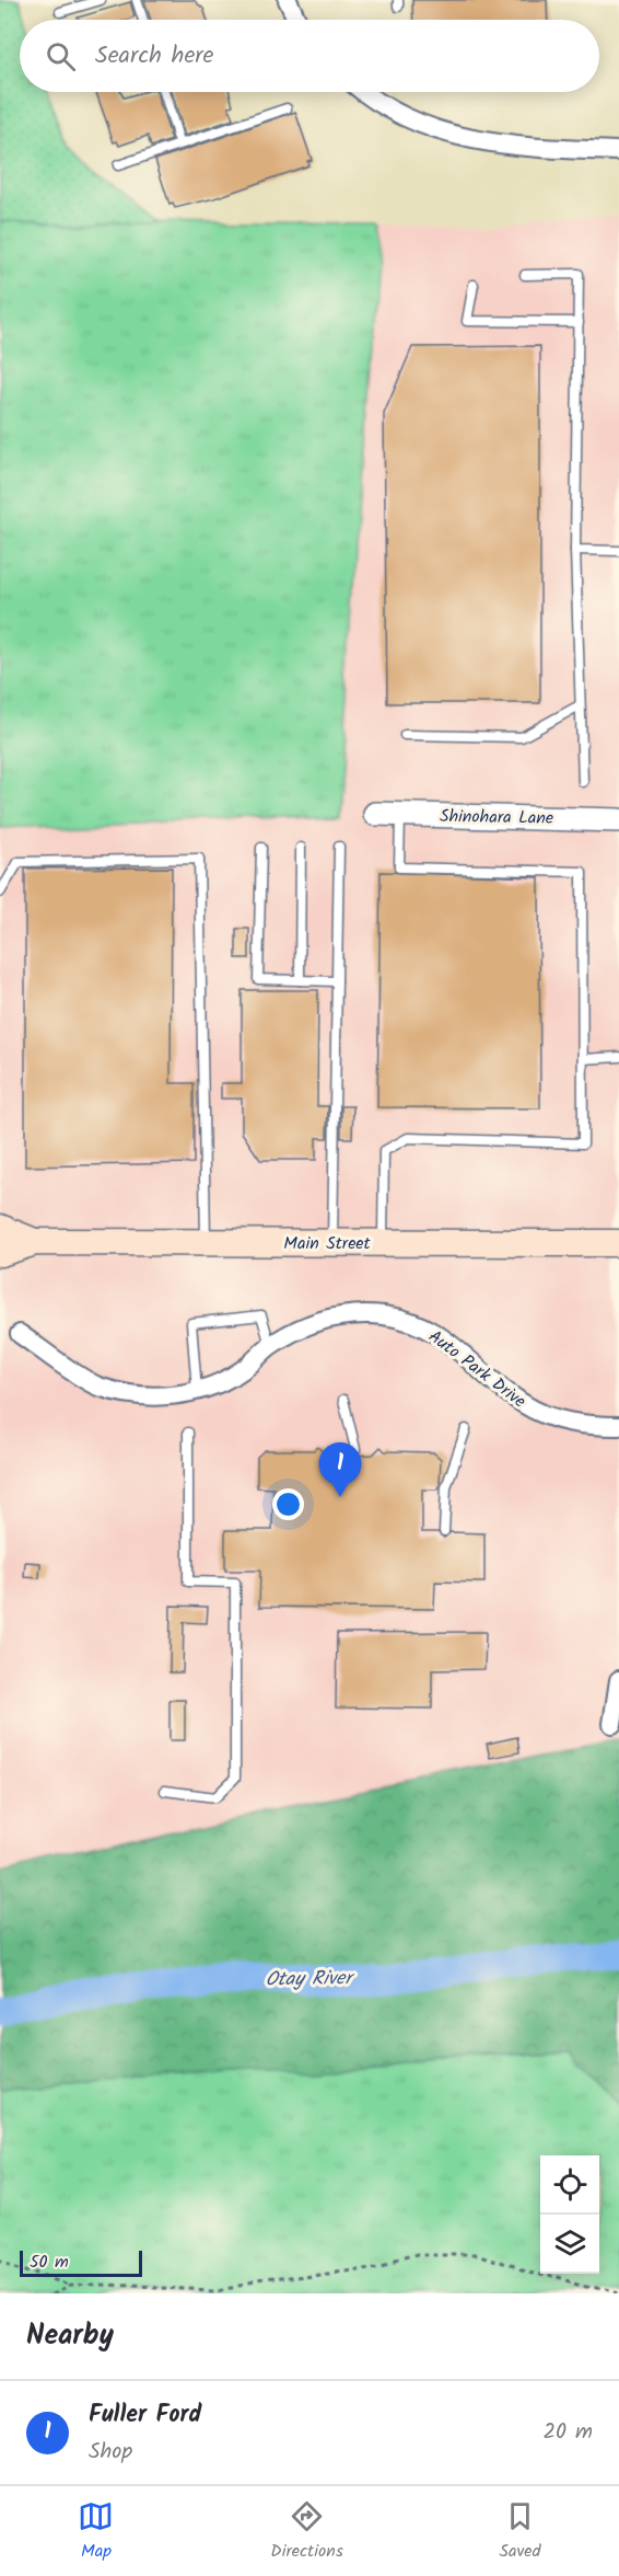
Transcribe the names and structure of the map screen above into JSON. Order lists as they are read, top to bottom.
{
  "streets": {
    "main road": ["Main Street"],
    "street": ["Shinohara Lane", "Auto Park Drive"]
  },
  "water": ["Otay River"],
  "scale_bar": "50 m",
  "page": {
    "search": "Search here",
    "pins": "1",
    "scale": "50 m",
    "heading": "Nearby",
    "list": [
      {
        "mark": "1",
        "name": "Fuller Ford",
        "note": "Shop",
        "value": "20 m"
      }
    ],
    "nav": ["Map", "Directions", "Saved"]
  }
}
